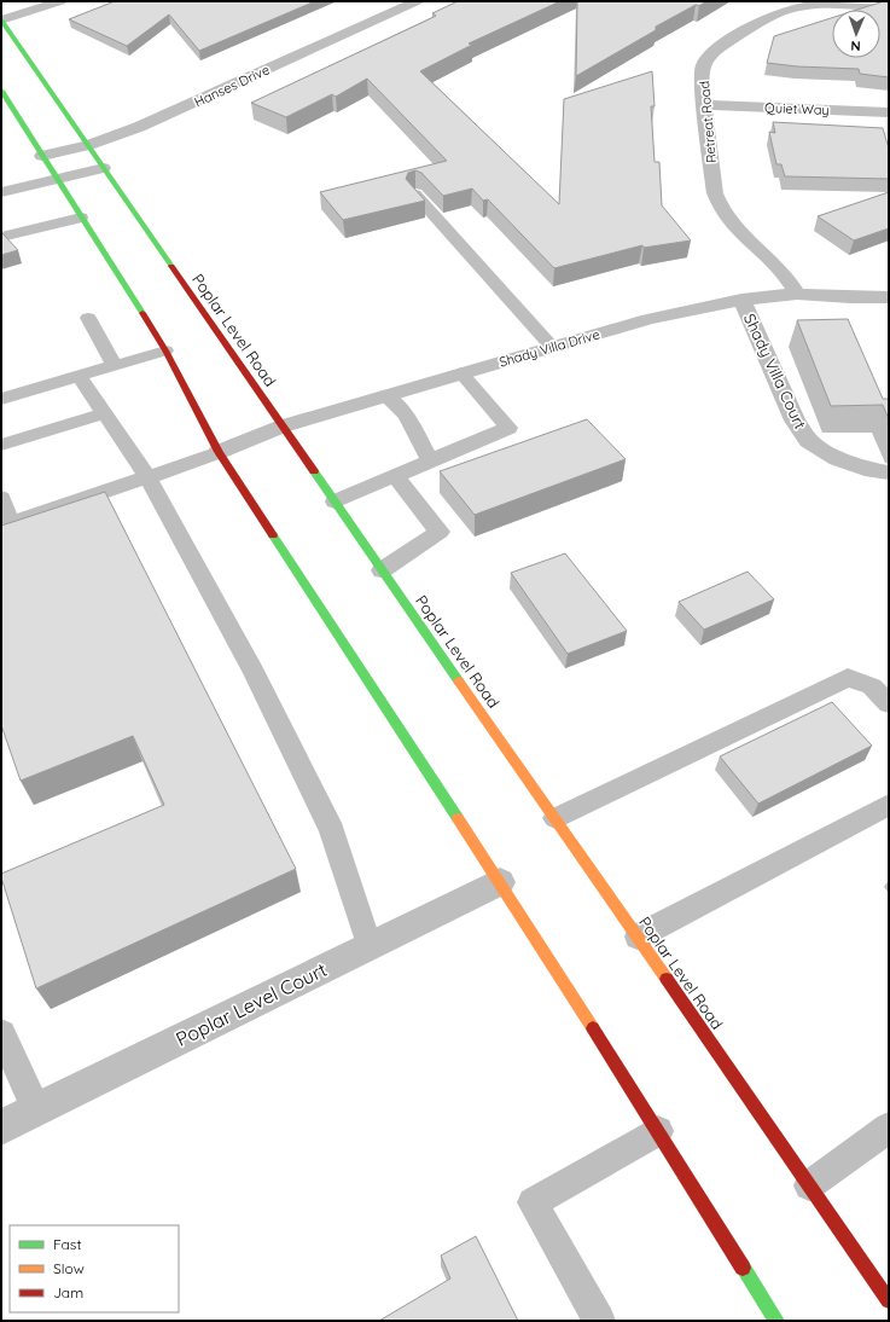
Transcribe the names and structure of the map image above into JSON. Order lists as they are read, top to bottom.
{
  "streets": {
    "main road": ["Poplar Level Road"],
    "street": [
      "Hanses Drive",
      "Quiet Way",
      "Retreat Road",
      "Shady Villa Drive",
      "Shady Villa Court",
      "Poplar Level Court"
    ]
  },
  "crossings": [
    ["Hanses Drive", "Poplar Level Road"],
    ["Quiet Way", "Retreat Road"],
    ["Retreat Road", "Shady Villa Drive"],
    ["Poplar Level Road", "Shady Villa Drive"],
    ["Shady Villa Drive", "Shady Villa Court"]
  ],
  "legend": ["Fast", "Slow", "Jam"],
  "north": "bottom"
}
